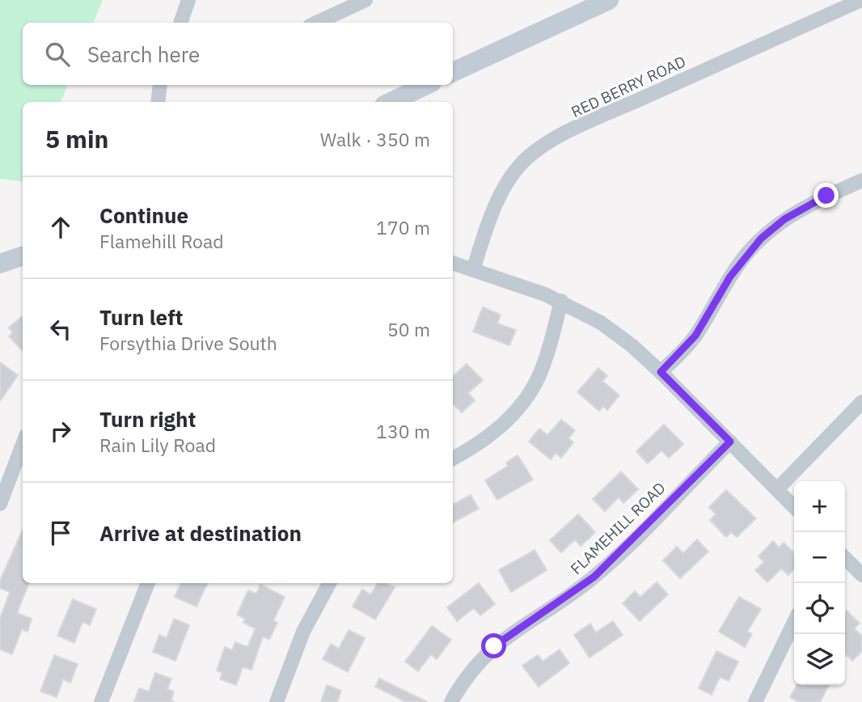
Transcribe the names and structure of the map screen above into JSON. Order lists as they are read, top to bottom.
{
  "streets": {
    "street": ["RED BERRY ROAD", "FLAMEHILL ROAD"]
  },
  "page": {
    "search": "Search here",
    "heading": ["5 min", "Walk · 350 m"],
    "list": [
      ["Continue", "Flamehill Road", "170 m"],
      ["Turn left", "Forsythia Drive South", "50 m"],
      ["Turn right", "Rain Lily Road", "130 m"],
      "Arrive at destination"
    ],
    "map_buttons": ["+", "−"]
  }
}
